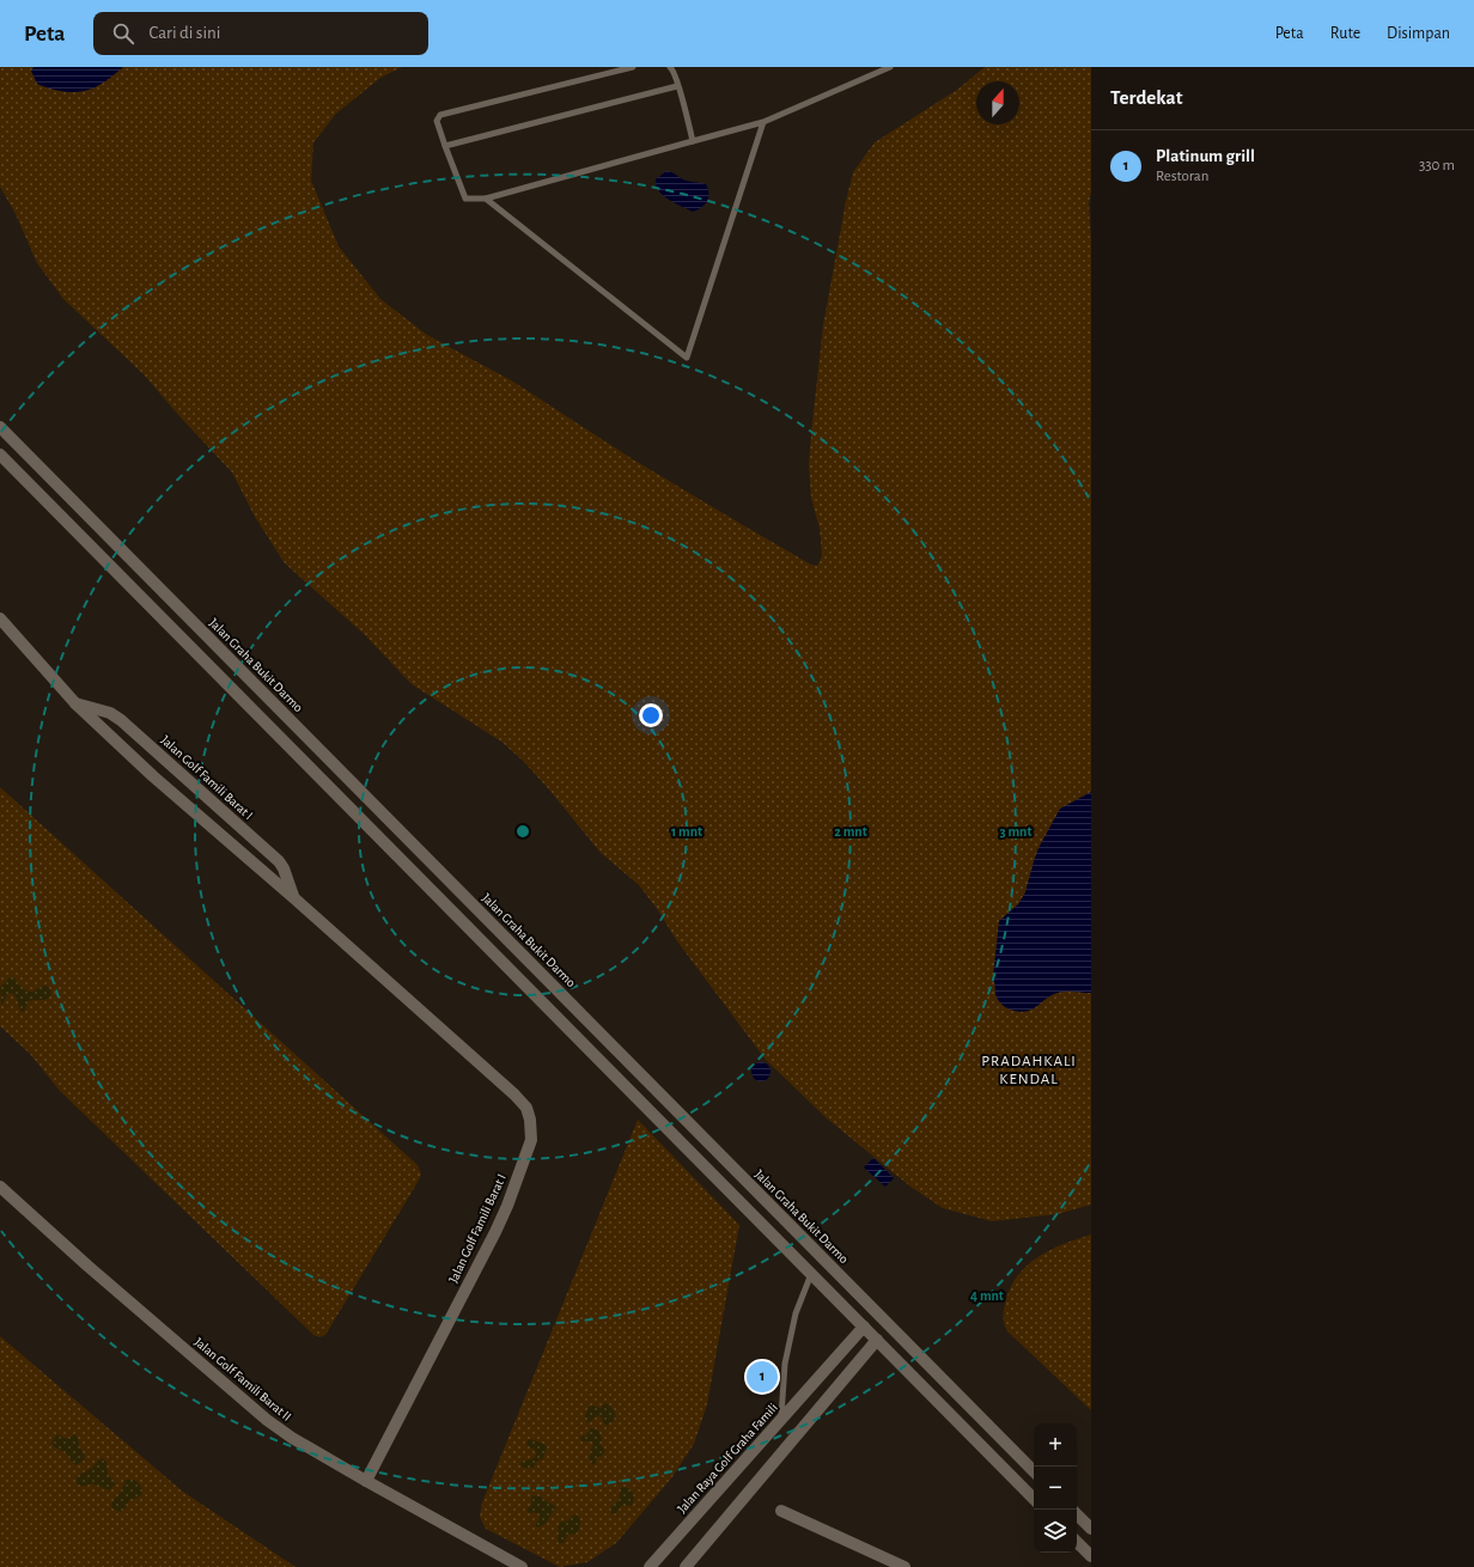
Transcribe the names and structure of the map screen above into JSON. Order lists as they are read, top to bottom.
{
  "streets": {
    "street": [
      "Jalan Graha Bukit Darmo",
      "Jalan Golf Famili Barat I",
      "Jalan Golf Famili Barat II",
      "Jalan Raya Golf Graha Famili"
    ]
  },
  "crossings": [
    ["Jalan Golf Famili Barat I", "Jalan Golf Famili Barat II"]
  ],
  "districts": ["PRADAHKALI KENDAL"],
  "north": "top",
  "page": {
    "header": "Peta",
    "search": "Cari di sini",
    "nav": ["Peta", "Rute", "Disimpan"],
    "heading": "Terdekat",
    "list": [
      {
        "mark": "1",
        "name": "Platinum grill",
        "note": "Restoran",
        "value": "330 m"
      }
    ],
    "pins": "1",
    "map_buttons": ["+", "−"]
  },
  "rings": [
    "1 mnt",
    "2 mnt",
    "3 mnt",
    "4 mnt"
  ]
}
